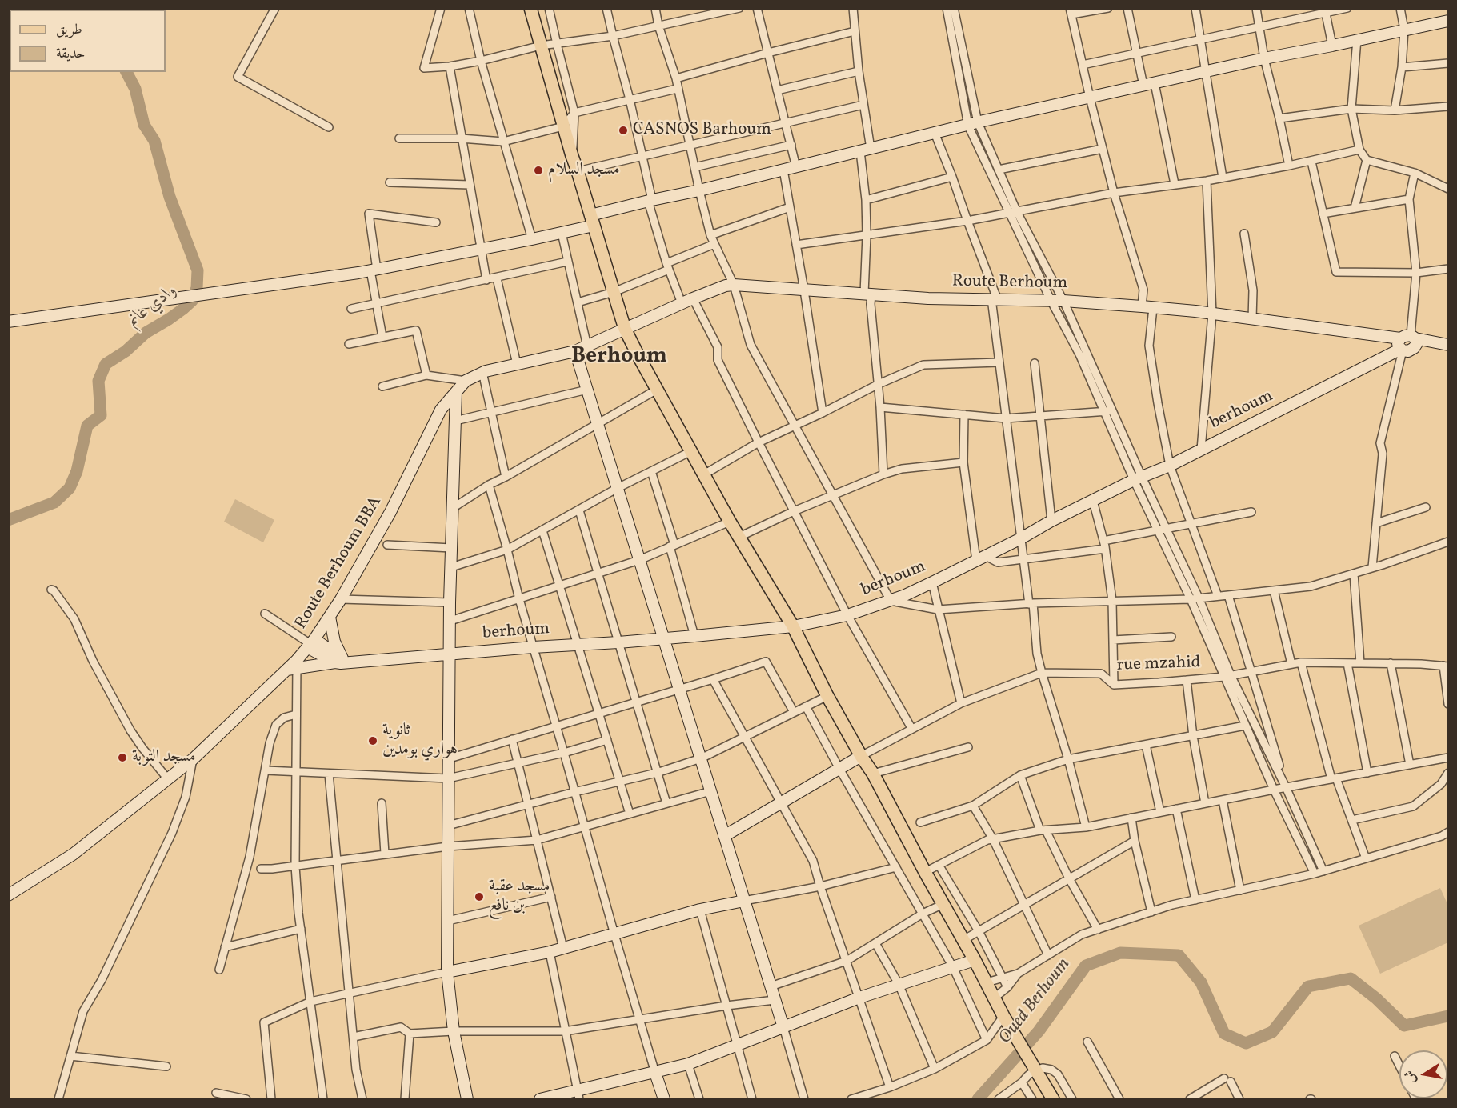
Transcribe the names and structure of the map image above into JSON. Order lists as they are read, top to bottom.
{
  "streets": {
    "street": [
      "Route Berhoum",
      "berhoum",
      "Route Berhoum BBA",
      "rue mzahid"
    ]
  },
  "crossings": [
    ["Route Berhoum", "berhoum"],
    ["Route Berhoum", "Route Berhoum BBA"],
    ["berhoum", "Route Berhoum BBA"]
  ],
  "districts": ["Berhoum"],
  "water": ["وادي غانم", "Oued Berhoum"],
  "places": [
    "CASNOS Barhoum",
    "مسجد السلام",
    "ثانوية هواري بومدين",
    "مسجد التوبة",
    "مسجد عقبة بن نافع"
  ],
  "legend": ["طريق", "حديقة"],
  "north": "left"
}
